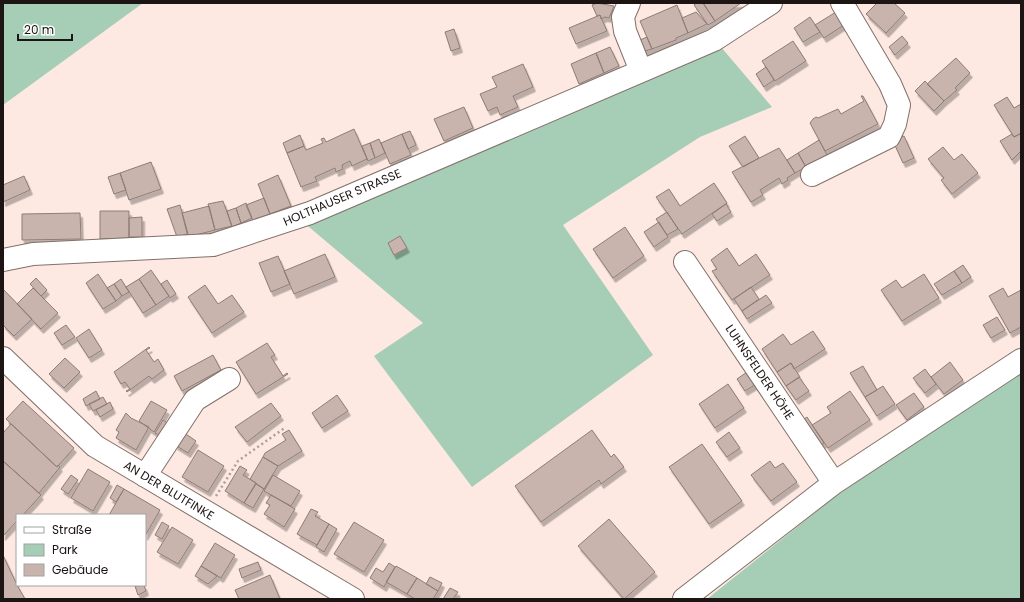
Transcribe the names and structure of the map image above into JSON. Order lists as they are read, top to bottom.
{
  "streets": {
    "street": ["HOLTHAUSER STRASSE", "LUHNSFELDER HÖHE", "AN DER BLUTFINKE"]
  },
  "legend": ["Straße", "Park", "Gebäude"],
  "scale_bar": "20 m"
}
